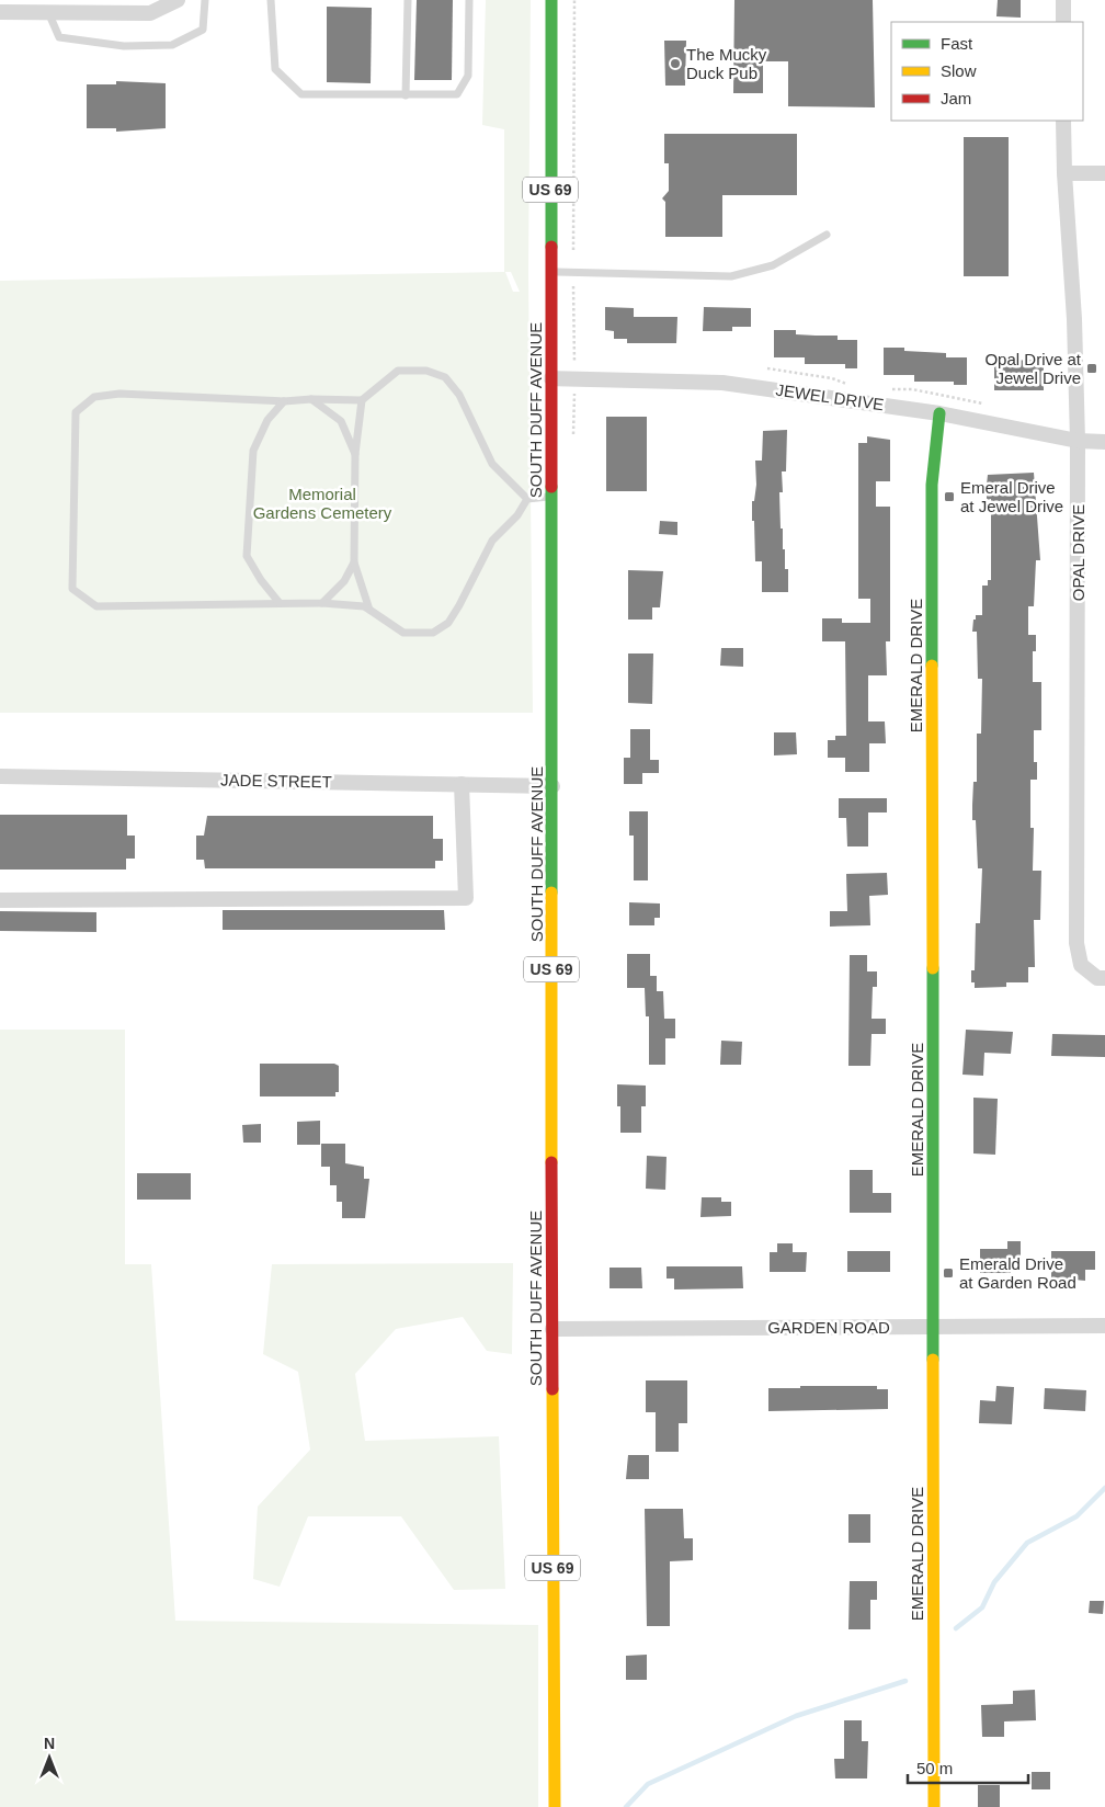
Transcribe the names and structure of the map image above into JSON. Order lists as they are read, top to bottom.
{
  "streets": {
    "main road": ["US 69", "SOUTH DUFF AVENUE", "EMERALD DRIVE"],
    "street": [
      "JEWEL DRIVE",
      "OPAL DRIVE",
      "JADE STREET",
      "GARDEN ROAD"
    ]
  },
  "crossings": [
    ["JEWEL DRIVE", "SOUTH DUFF AVENUE"],
    ["JEWEL DRIVE", "OPAL DRIVE"],
    ["JEWEL DRIVE", "EMERALD DRIVE"],
    ["SOUTH DUFF AVENUE", "JADE STREET"],
    ["SOUTH DUFF AVENUE", "GARDEN ROAD"],
    ["EMERALD DRIVE", "GARDEN ROAD"]
  ],
  "parks": ["Memorial Gardens Cemetery"],
  "places": {
    "other": ["The Mucky Duck Pub"],
    "transit": ["Opal Drive at Jewel Drive", "Emeral Drive at Jewel Drive", "Emerald Drive at Garden Road"]
  },
  "legend": ["Fast", "Slow", "Jam"],
  "scale_bar": "50 m",
  "north": "top"
}
